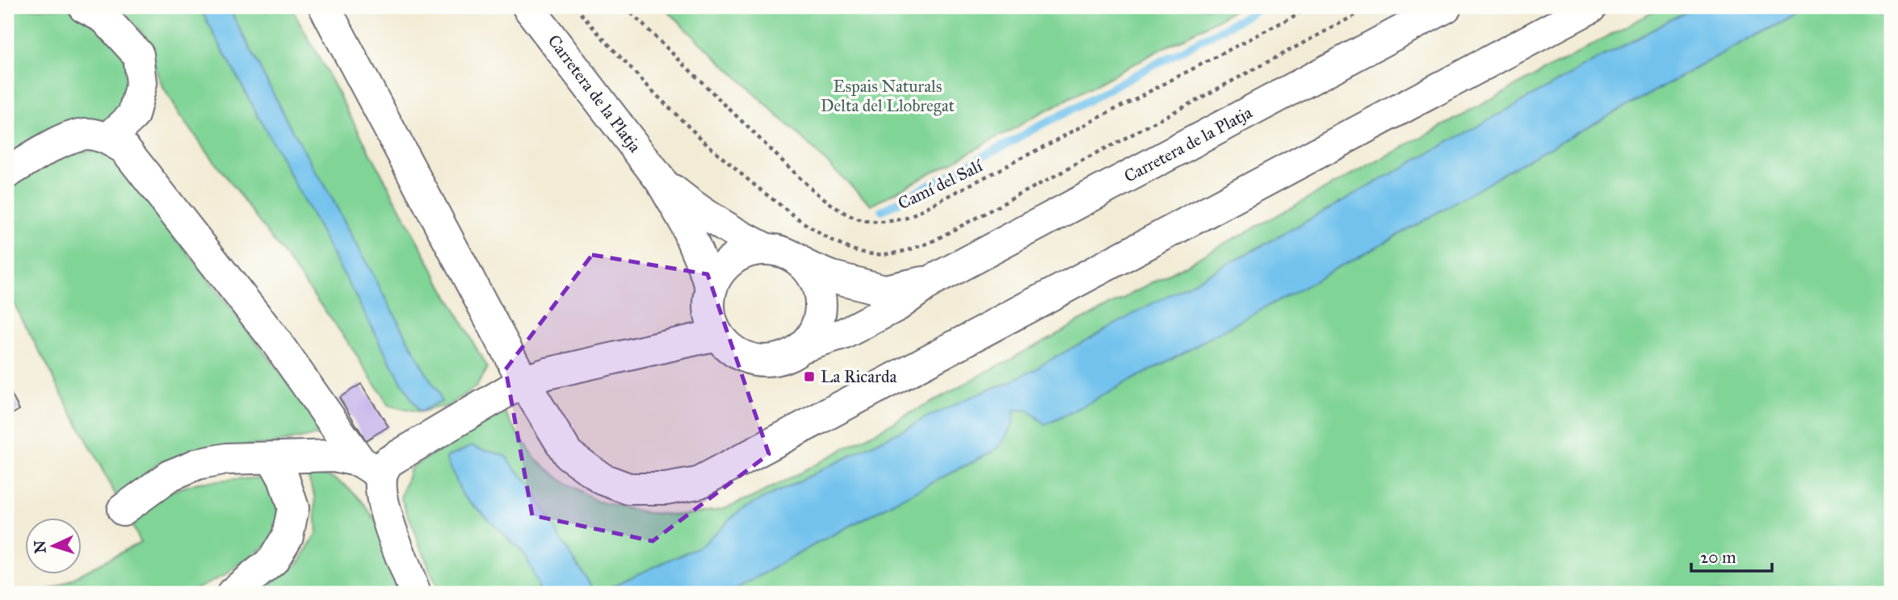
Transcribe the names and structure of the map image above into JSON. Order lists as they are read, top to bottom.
{
  "streets": {
    "street": ["Carretera de la Platja"],
    "path": ["Camí del Salí"]
  },
  "parks": ["Espais Naturals Delta del Llobregat"],
  "places": {
    "transit": ["La Ricarda"]
  },
  "scale_bar": "20 m",
  "north": "left"
}
